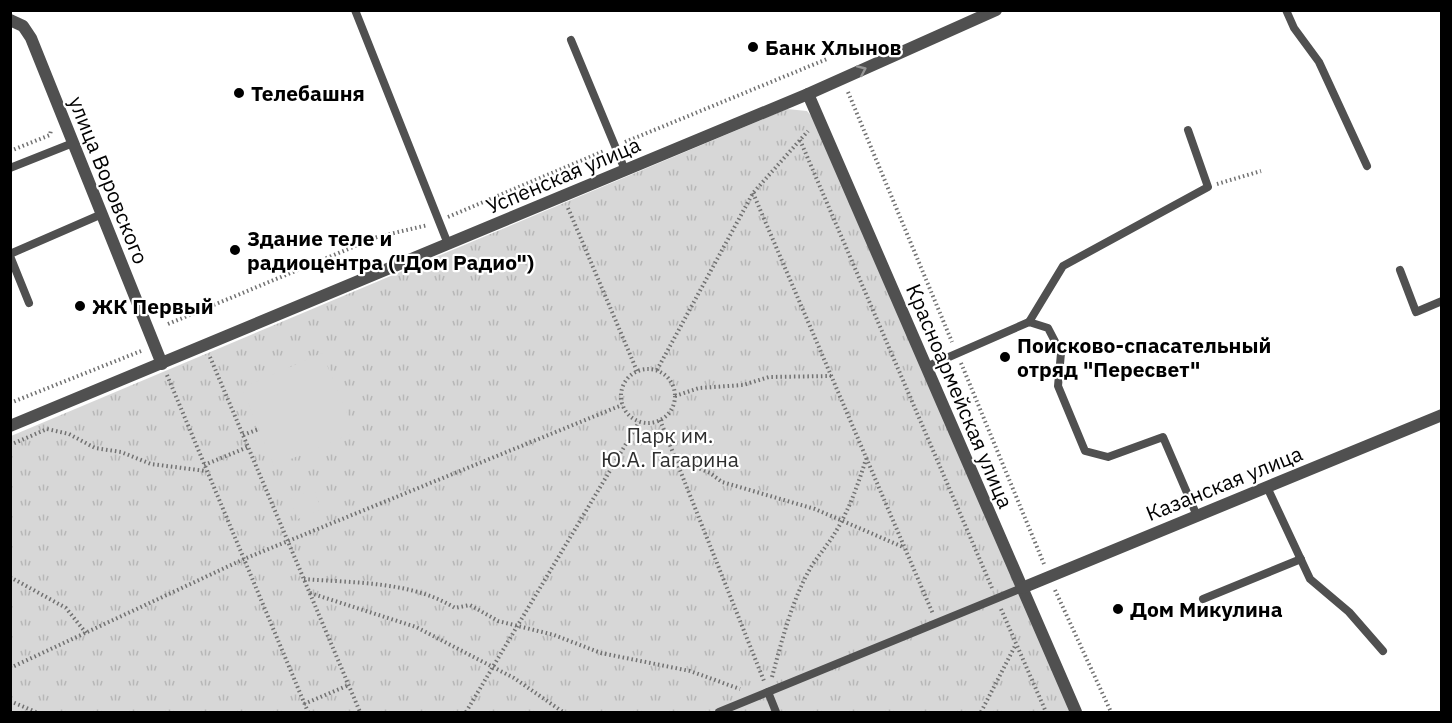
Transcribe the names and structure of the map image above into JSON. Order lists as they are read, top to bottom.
{
  "streets": {
    "street": [
      "Успенская улица",
      "улица Воровского",
      "Красноармейская улица",
      "Казанская улица"
    ]
  },
  "crossings": [
    ["Успенская улица", "улица Воровского"],
    ["Успенская улица", "Красноармейская улица"],
    ["Красноармейская улица", "Казанская улица"]
  ],
  "parks": ["Парк им. Ю.А. Гагарина"],
  "places": [
    "Банк Хлынов",
    "Телебашня",
    "Здание теле и радиоцентра (\"Дом Радио\")",
    "ЖК Первый",
    "Поисково-спасательный отряд \"Пересвет\"",
    "Дом Микулина"
  ]
}
